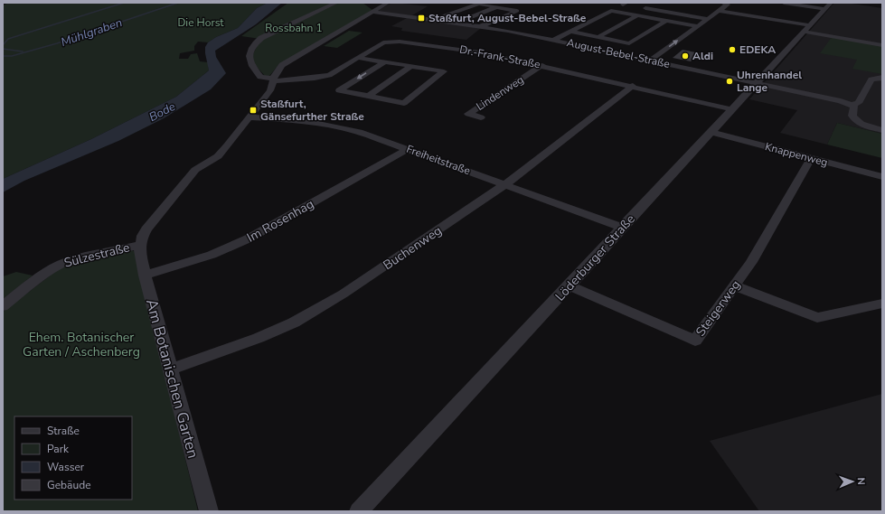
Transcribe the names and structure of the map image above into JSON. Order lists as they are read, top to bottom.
{
  "streets": {
    "street": [
      "August-Bebel-Straße",
      "Dr.-Frank-Straße",
      "Lindenweg",
      "Knappenweg",
      "Freiheitstraße",
      "Im Rosenhag",
      "Buchenweg",
      "Sülzestraße",
      "Löderburger Straße",
      "Steigerweg",
      "Am Botanischen Garten"
    ]
  },
  "crossings": [
    ["August-Bebel-Straße", "Löderburger Straße"],
    ["Dr.-Frank-Straße", "Lindenweg"],
    ["Dr.-Frank-Straße", "Buchenweg"],
    ["Dr.-Frank-Straße", "Löderburger Straße"],
    ["Knappenweg", "Löderburger Straße"],
    ["Knappenweg", "Steigerweg"],
    ["Freiheitstraße", "Im Rosenhag"],
    ["Freiheitstraße", "Buchenweg"],
    ["Freiheitstraße", "Löderburger Straße"],
    ["Im Rosenhag", "Am Botanischen Garten"],
    ["Buchenweg", "Am Botanischen Garten"],
    ["Sülzestraße", "Am Botanischen Garten"],
    ["Löderburger Straße", "Steigerweg"]
  ],
  "water": ["Mühlgraben", "Bode"],
  "parks": ["Die Horst", "Rossbahn 1", "Ehem. Botanischer Garten / Aschenberg"],
  "places": {
    "transit": ["Staßfurt, August-Bebel-Straße", "Staßfurt, Gänsefurther Straße"],
    "other": ["EDEKA", "Aldi", "Uhrenhandel Lange"]
  },
  "legend": [
    "Straße",
    "Park",
    "Wasser",
    "Gebäude"
  ],
  "north": "right"
}
